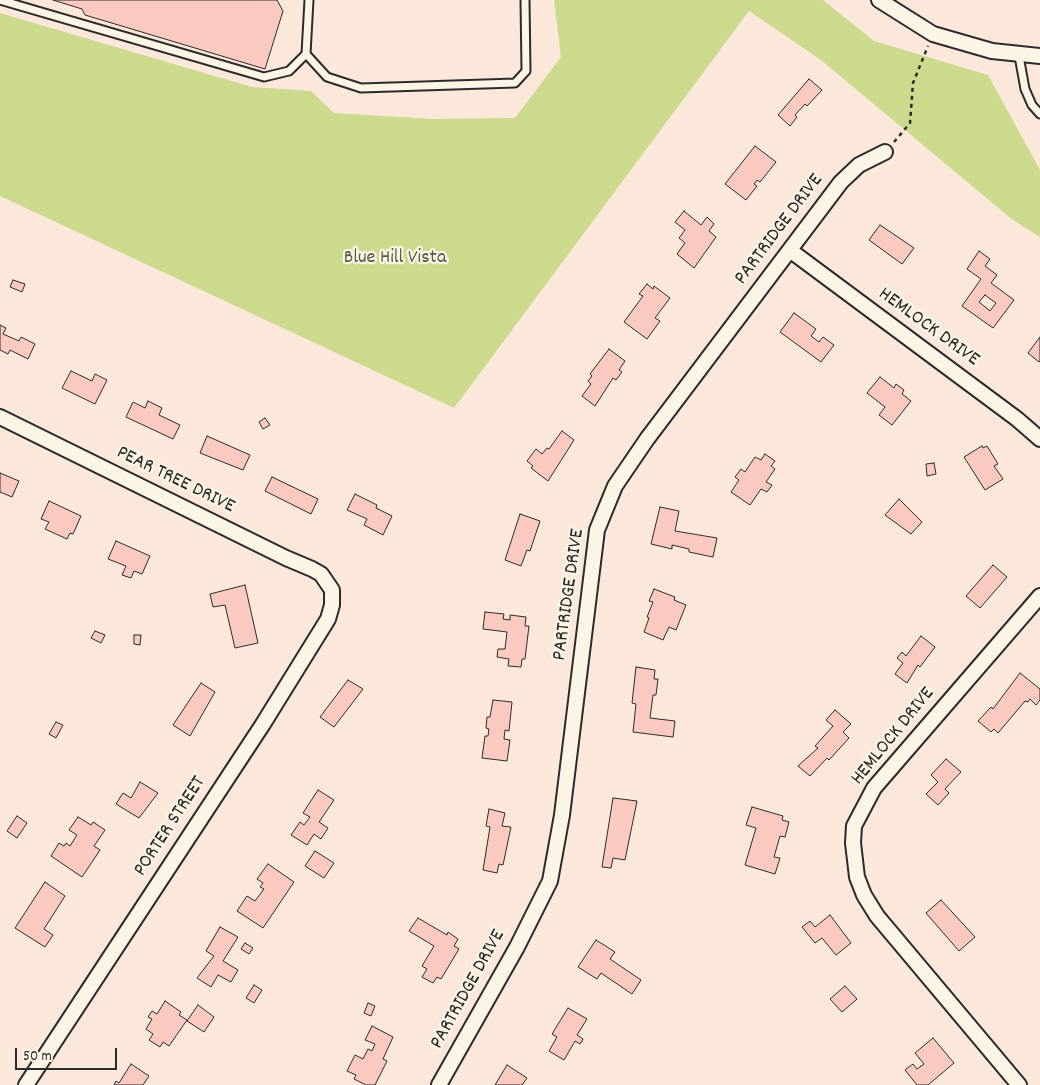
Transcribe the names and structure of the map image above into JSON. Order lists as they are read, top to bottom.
{
  "streets": {
    "street": [
      "PARTRIDGE DRIVE",
      "HEMLOCK DRIVE",
      "PEAR TREE DRIVE",
      "PORTER STREET"
    ]
  },
  "crossings": [
    ["PARTRIDGE DRIVE", "HEMLOCK DRIVE"],
    ["PEAR TREE DRIVE", "PORTER STREET"]
  ],
  "parks": ["Blue Hill Vista"],
  "scale_bar": "50 m"
}
